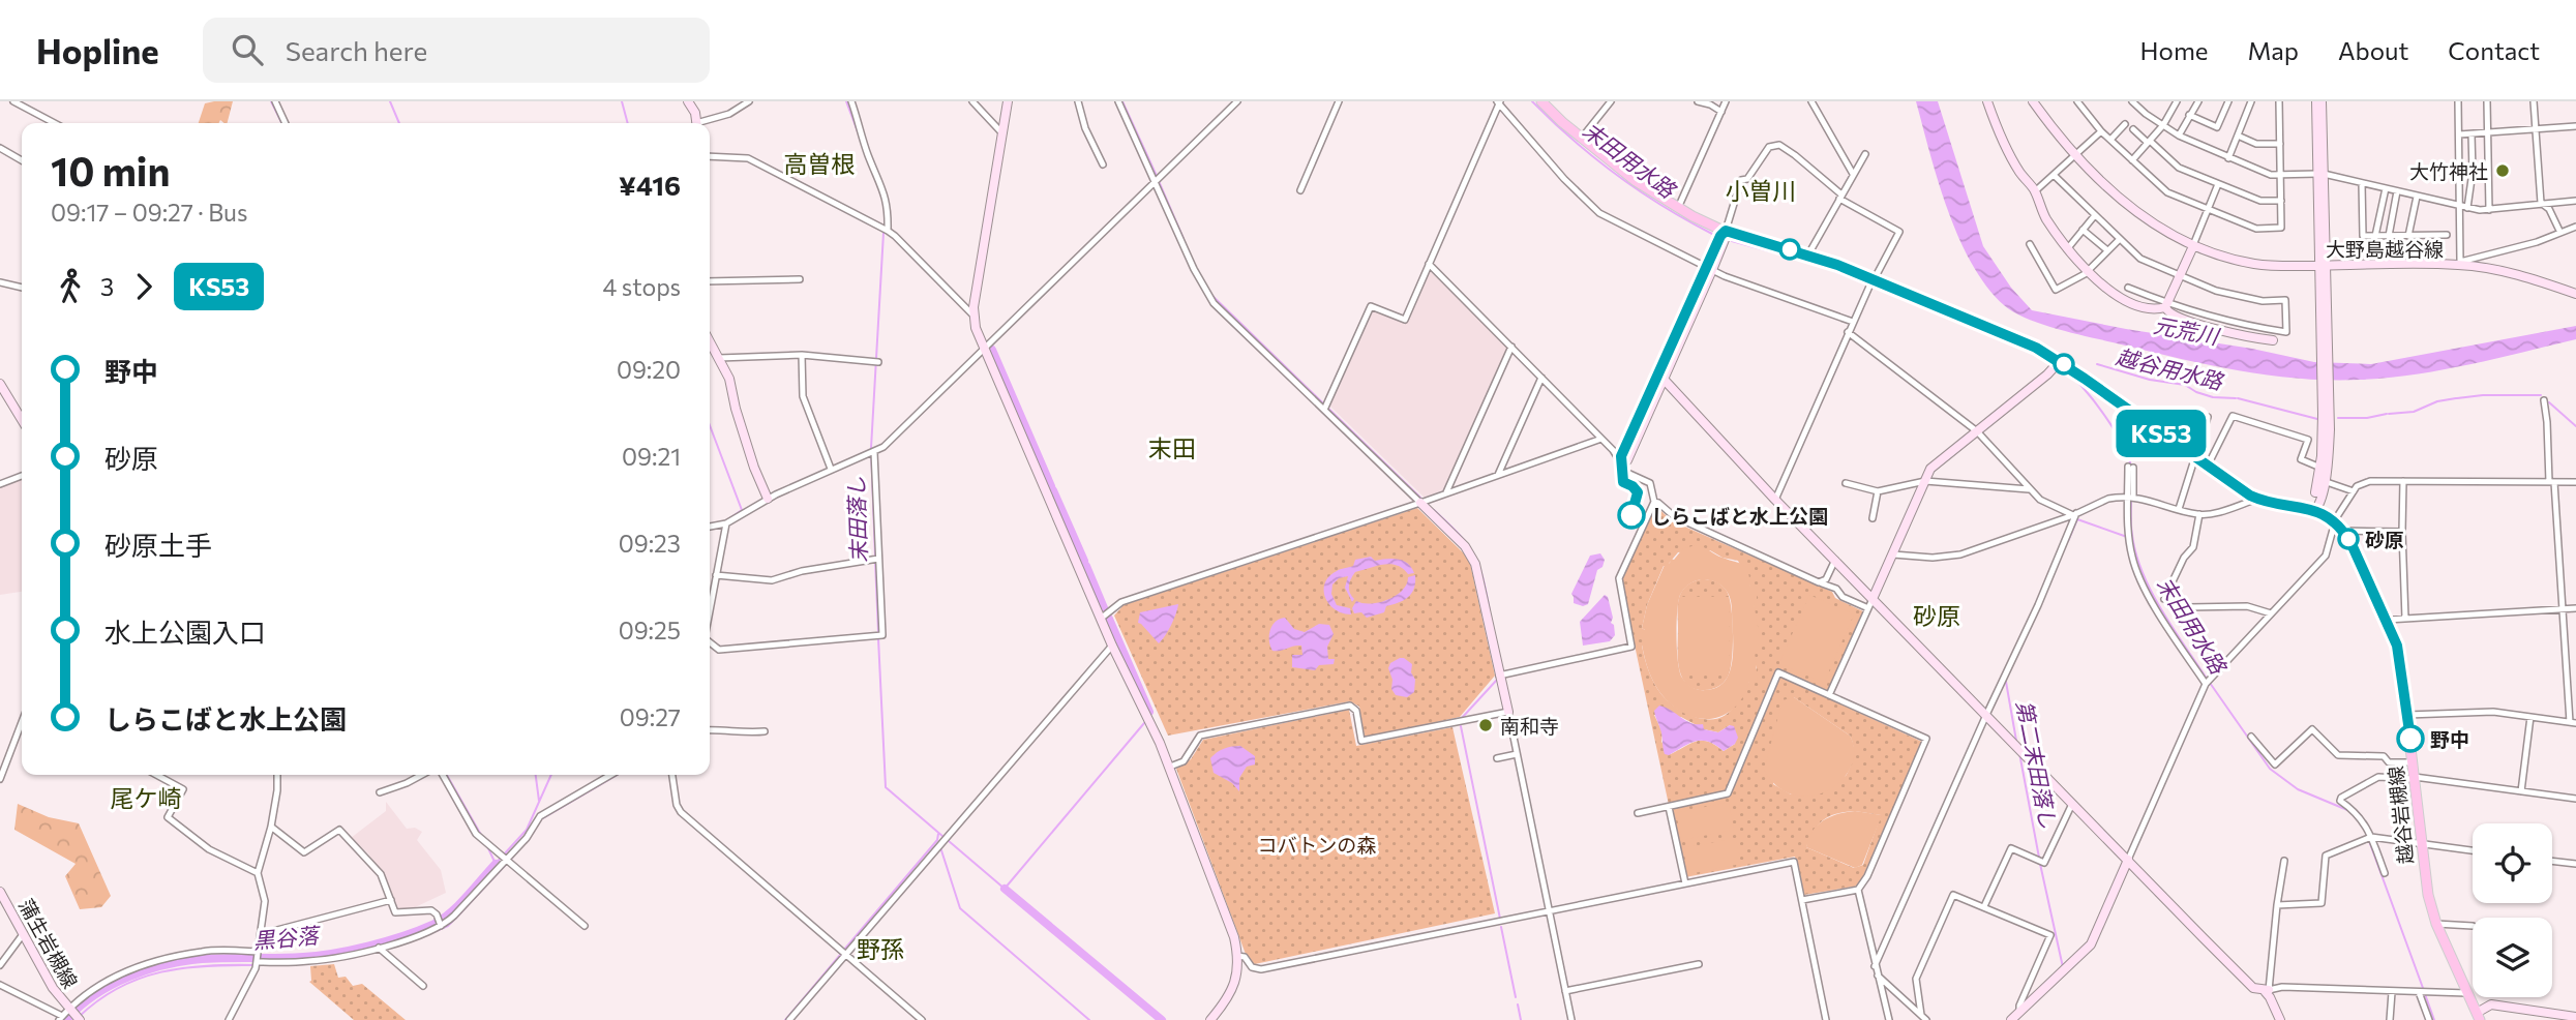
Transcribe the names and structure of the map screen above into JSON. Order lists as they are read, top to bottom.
{
  "streets": {
    "main road": ["越谷岩槻線"],
    "street": ["大野島越谷線", "蒲生岩槻線"]
  },
  "districts": [
    "高曽根",
    "小曽川",
    "末田",
    "砂原",
    "尾ケ崎",
    "野孫"
  ],
  "water": [
    "末田用水路",
    "元荒川",
    "越谷用水路",
    "末田落し",
    "第二末田落し",
    "黒谷落"
  ],
  "parks": ["コバトンの森"],
  "places": [
    "大竹神社",
    "しらこばと水上公園",
    "砂原",
    "南和寺",
    "野中"
  ],
  "lines": ["bus line KS53"],
  "page": {
    "header": "Hopline",
    "search": "Search here",
    "nav": [
      "Home",
      "Map",
      "About",
      "Contact"
    ],
    "on_map": "KS53",
    "heading": ["10 min", "09:17 – 09:27 · Bus", "¥416"],
    "legs": ["3", "KS53", "4 stops"],
    "list": [
      {
        "name": "野中",
        "value": "09:20"
      },
      {
        "name": "砂原",
        "value": "09:21"
      },
      {
        "name": "砂原土手",
        "value": "09:23"
      },
      {
        "name": "水上公園入口",
        "value": "09:25"
      },
      {
        "name": "しらこばと水上公園",
        "value": "09:27"
      }
    ]
  }
}
